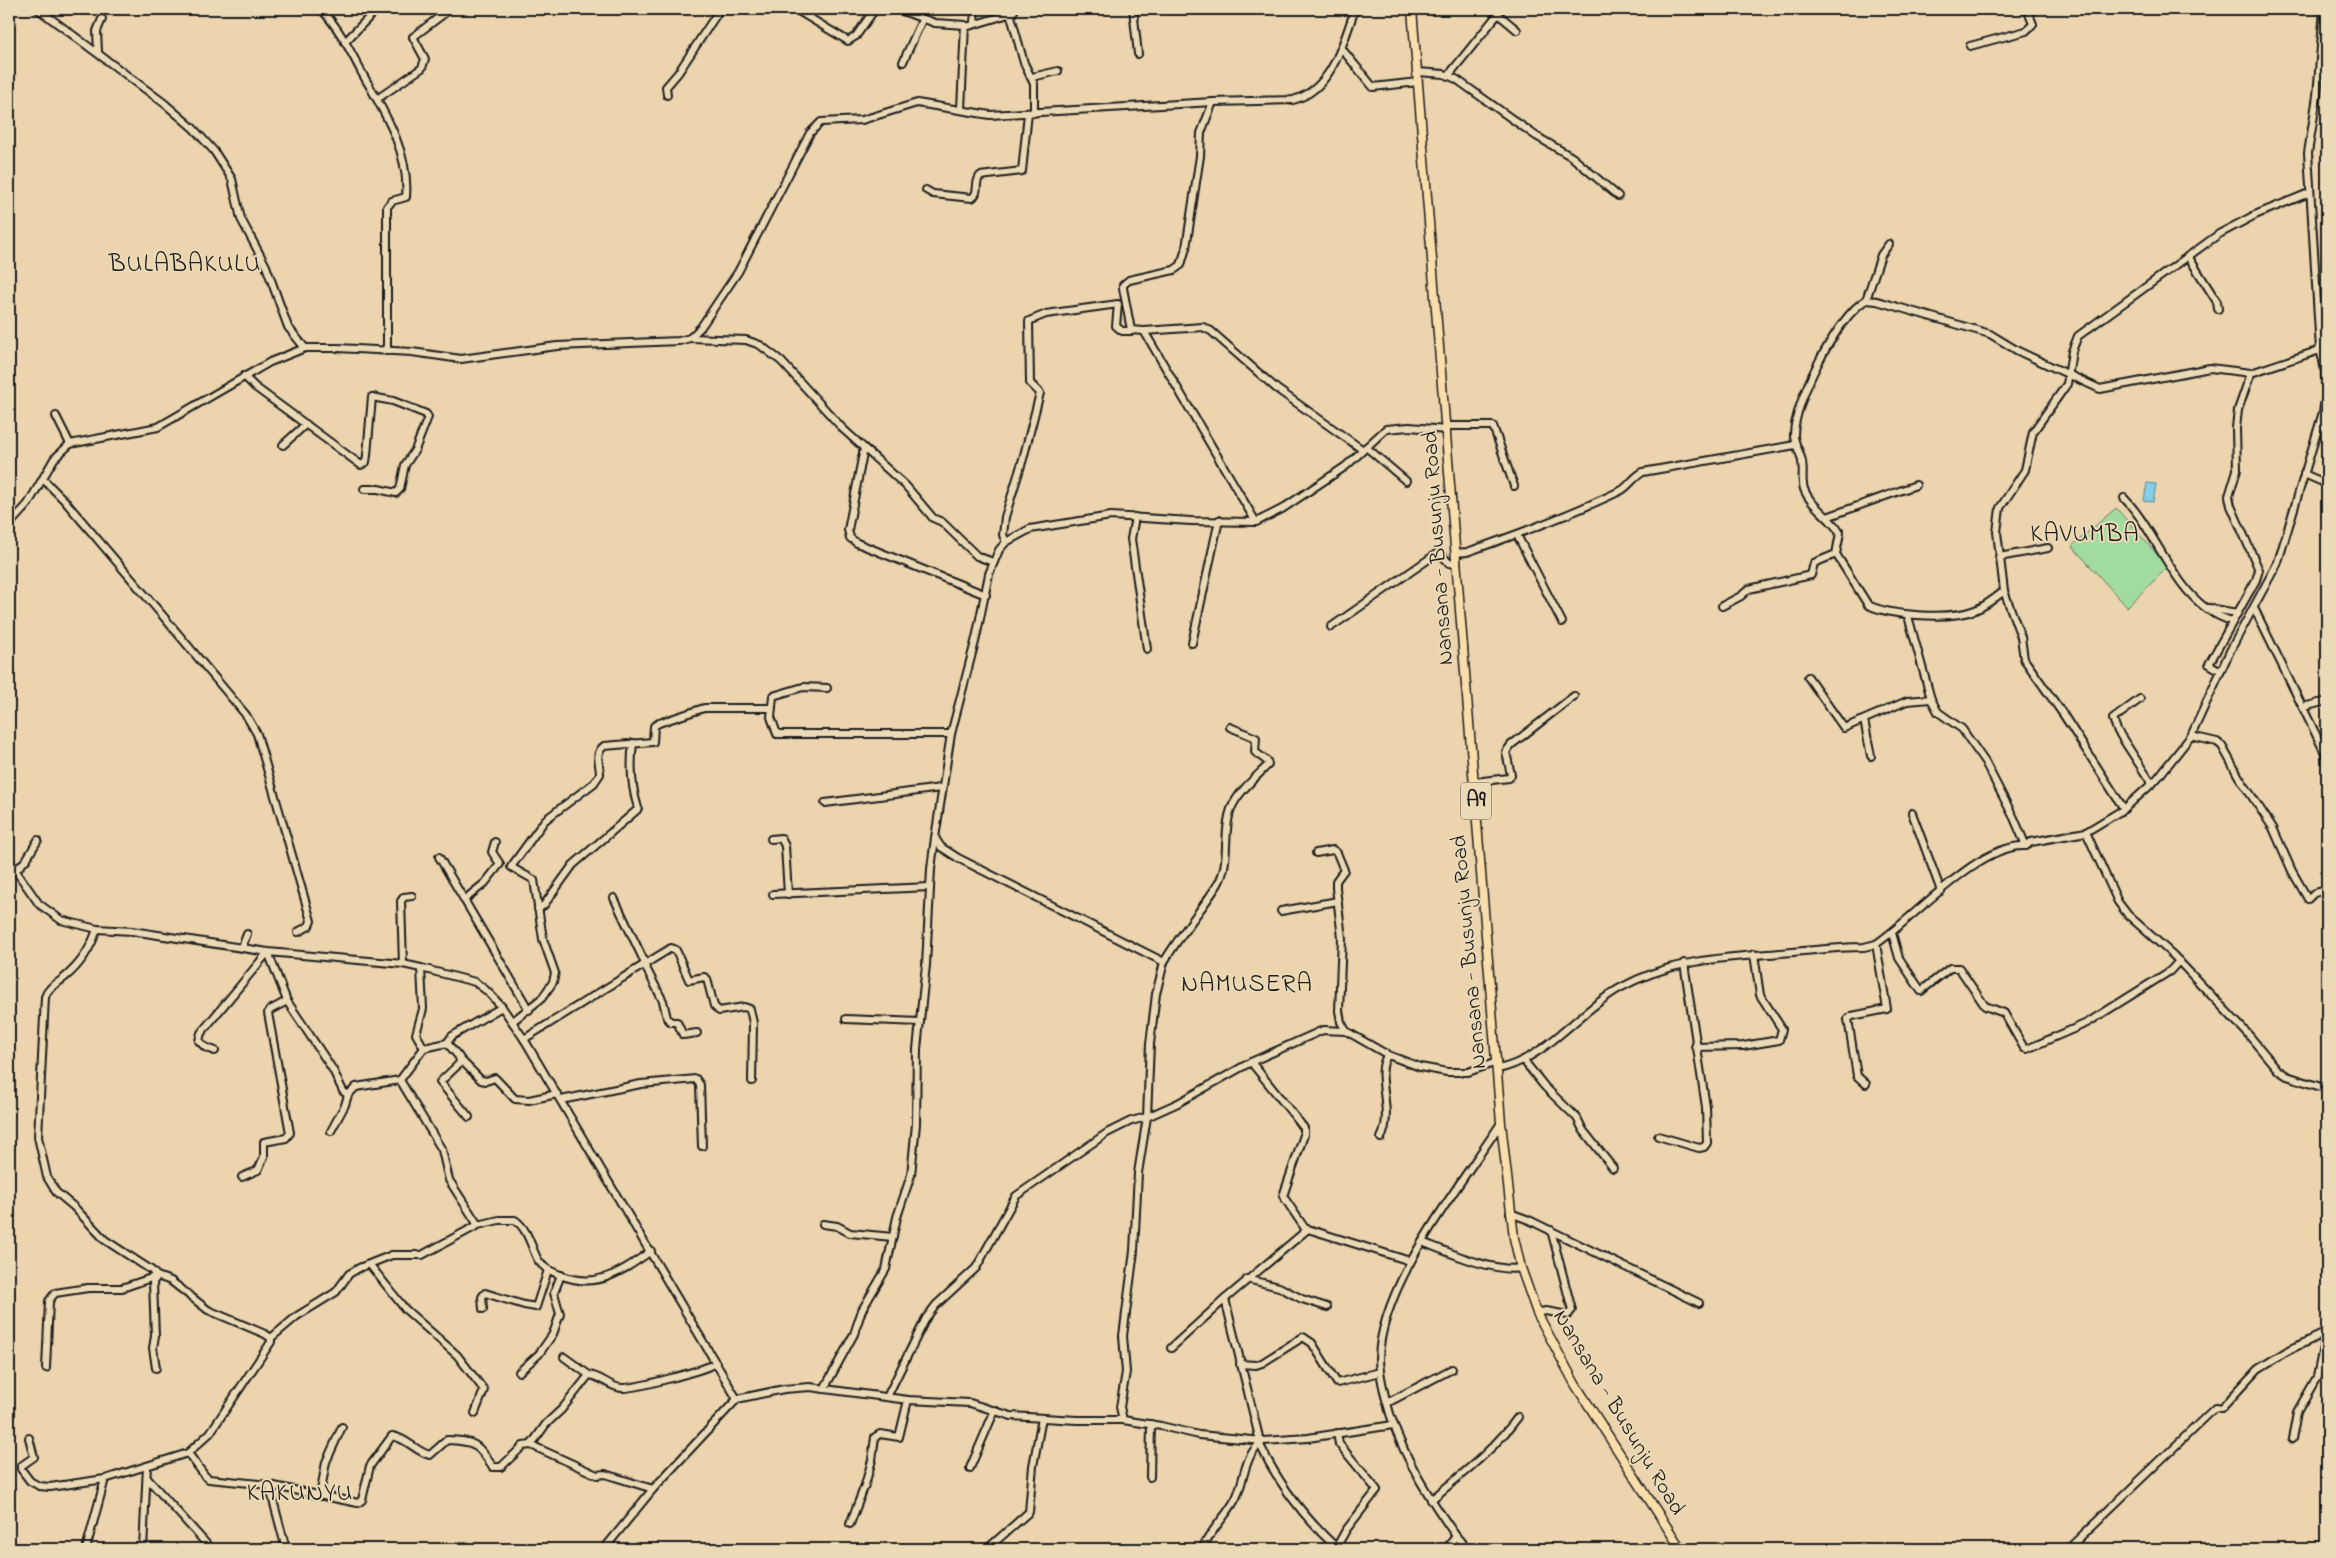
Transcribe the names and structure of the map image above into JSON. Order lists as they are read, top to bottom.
{
  "streets": {
    "main road": ["Nansana - Busunju Road", "A9"]
  },
  "districts": [
    "BULABAKULU",
    "KAVUMBA",
    "NAMUSERA",
    "KAKUNYU"
  ]
}
